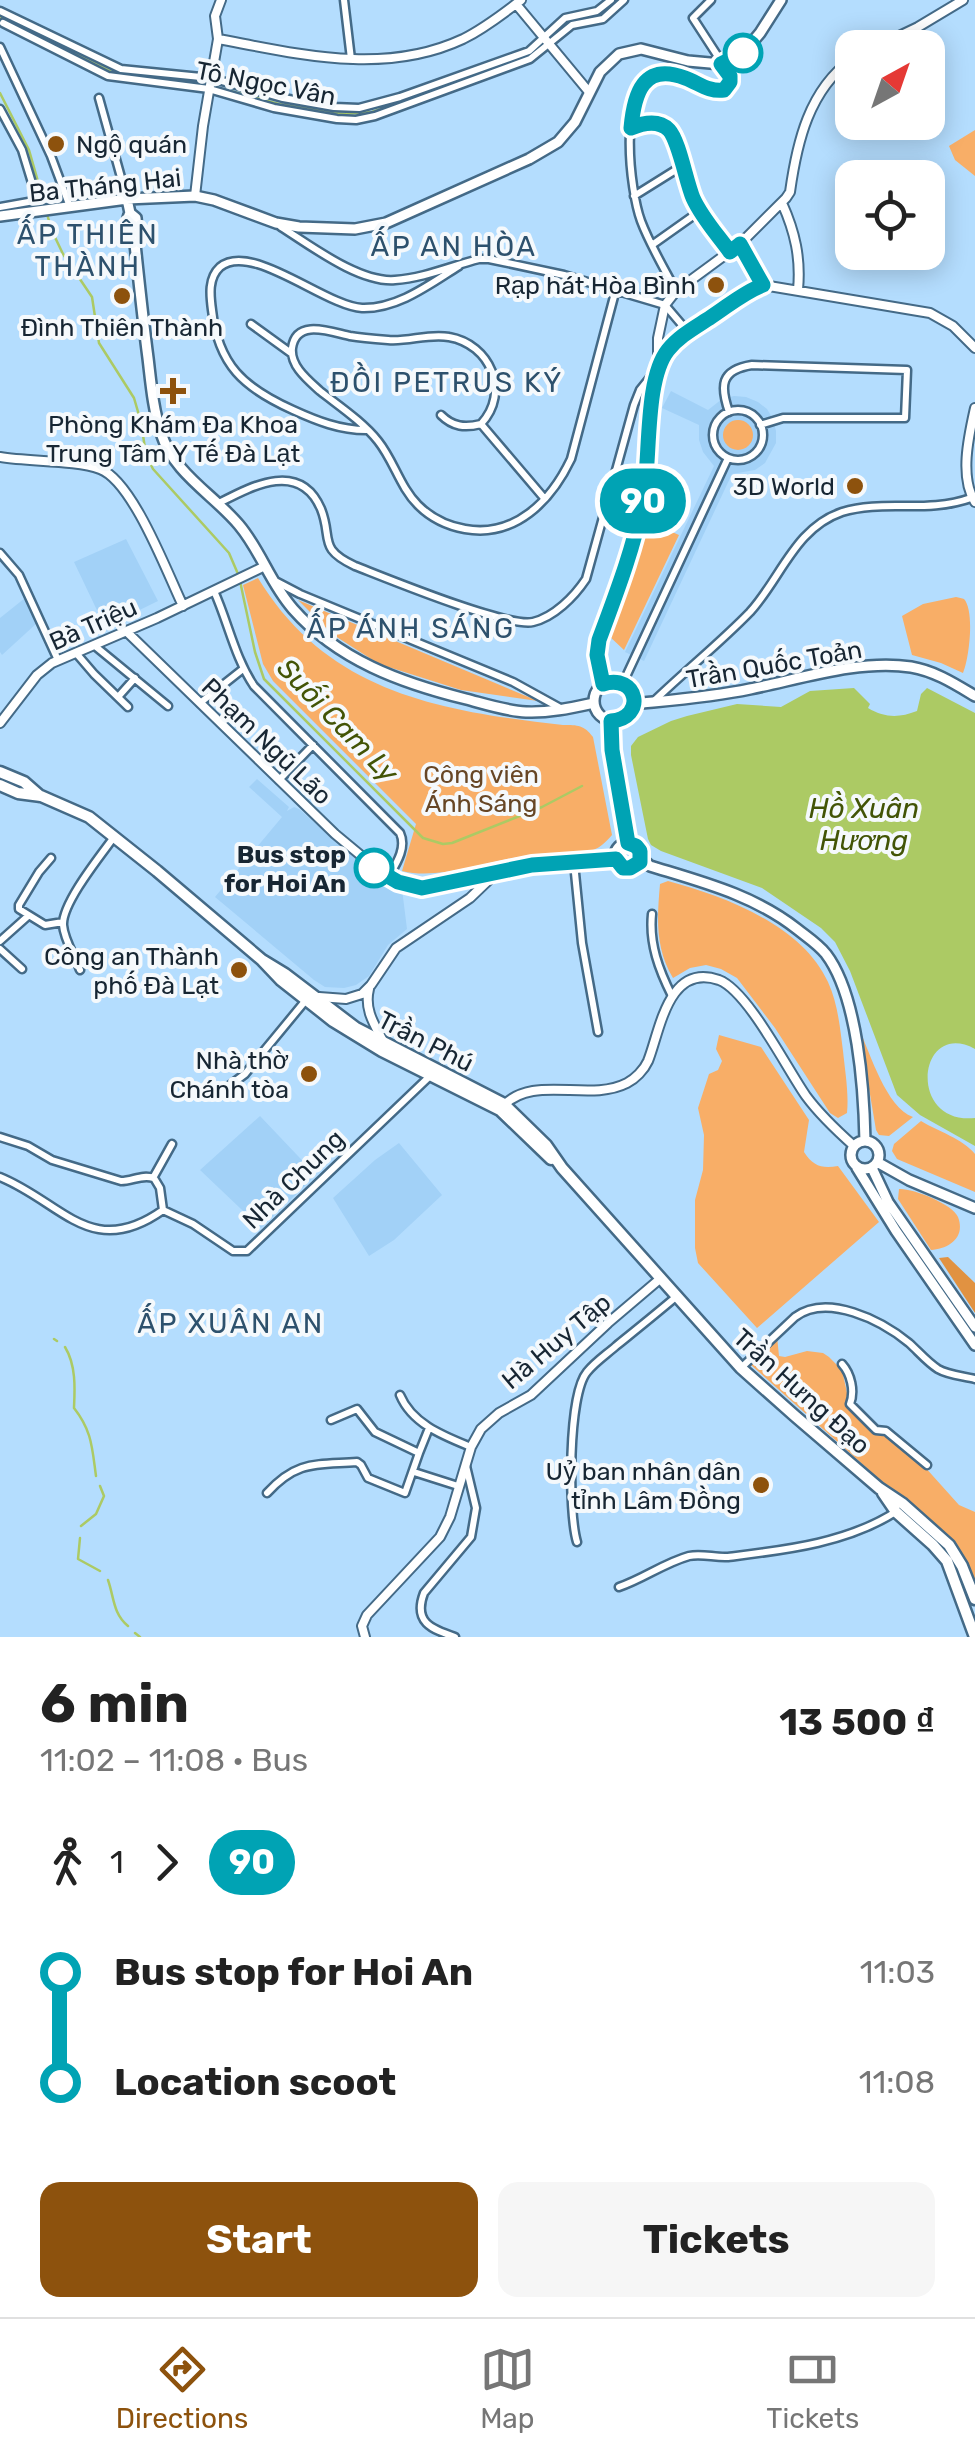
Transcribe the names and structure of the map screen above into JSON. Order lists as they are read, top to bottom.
{
  "streets": {
    "main road": [
      "Ba Tháng Hai",
      "Trần Quốc Toản",
      "Trần Phú",
      "Trần Hưng Đạo"
    ],
    "street": [
      "Tô Ngọc Vân",
      "Bà Triệu",
      "Phạm Ngũ Lão",
      "Nhà Chung",
      "Hà Huy Tập"
    ]
  },
  "crossings": [
    ["Bà Triệu", "Phạm Ngũ Lão"],
    ["Trần Phú", "Nhà Chung"],
    ["Trần Phú", "Hà Huy Tập"],
    ["Trần Phú", "Trần Hưng Đạo"],
    ["Hà Huy Tập", "Trần Hưng Đạo"]
  ],
  "districts": [
    "ẤP THIÊN THÀNH",
    "ẤP AN HÒA",
    "ĐỒI PETRUS KÝ",
    "ẤP ÁNH SÁNG",
    "ẤP XUÂN AN"
  ],
  "water": ["Suối Cam Ly", "Hồ Xuân Hương"],
  "parks": ["Công viên Ánh Sáng"],
  "places": {
    "other": [
      "Ngộ quán",
      "Rạp hát Hòa Bình",
      "Đình Thiên Thành",
      "3D World",
      "Bus stop for Hoi An",
      "Công an Thành phố Đà Lạt",
      "Nhà thờ Chánh tòa",
      "Uỷ ban nhân dân tỉnh Lâm Đồng"
    ],
    "health": ["Phòng Khám Đa Khoa Trung Tâm Y Tế Đà Lạt"]
  },
  "lines": ["bus line 90"],
  "north": "top right",
  "page": {
    "on_map": "90",
    "heading": ["6 min", "11:02 – 11:08 · Bus", "13 500 ₫"],
    "legs": ["1", "90"],
    "list": [
      {
        "name": "Bus stop for Hoi An",
        "value": "11:03"
      },
      {
        "name": "Location scoot",
        "value": "11:08"
      }
    ],
    "buttons": ["Start", "Tickets"],
    "tabs": ["Directions", "Map", "Tickets"]
  }
}
